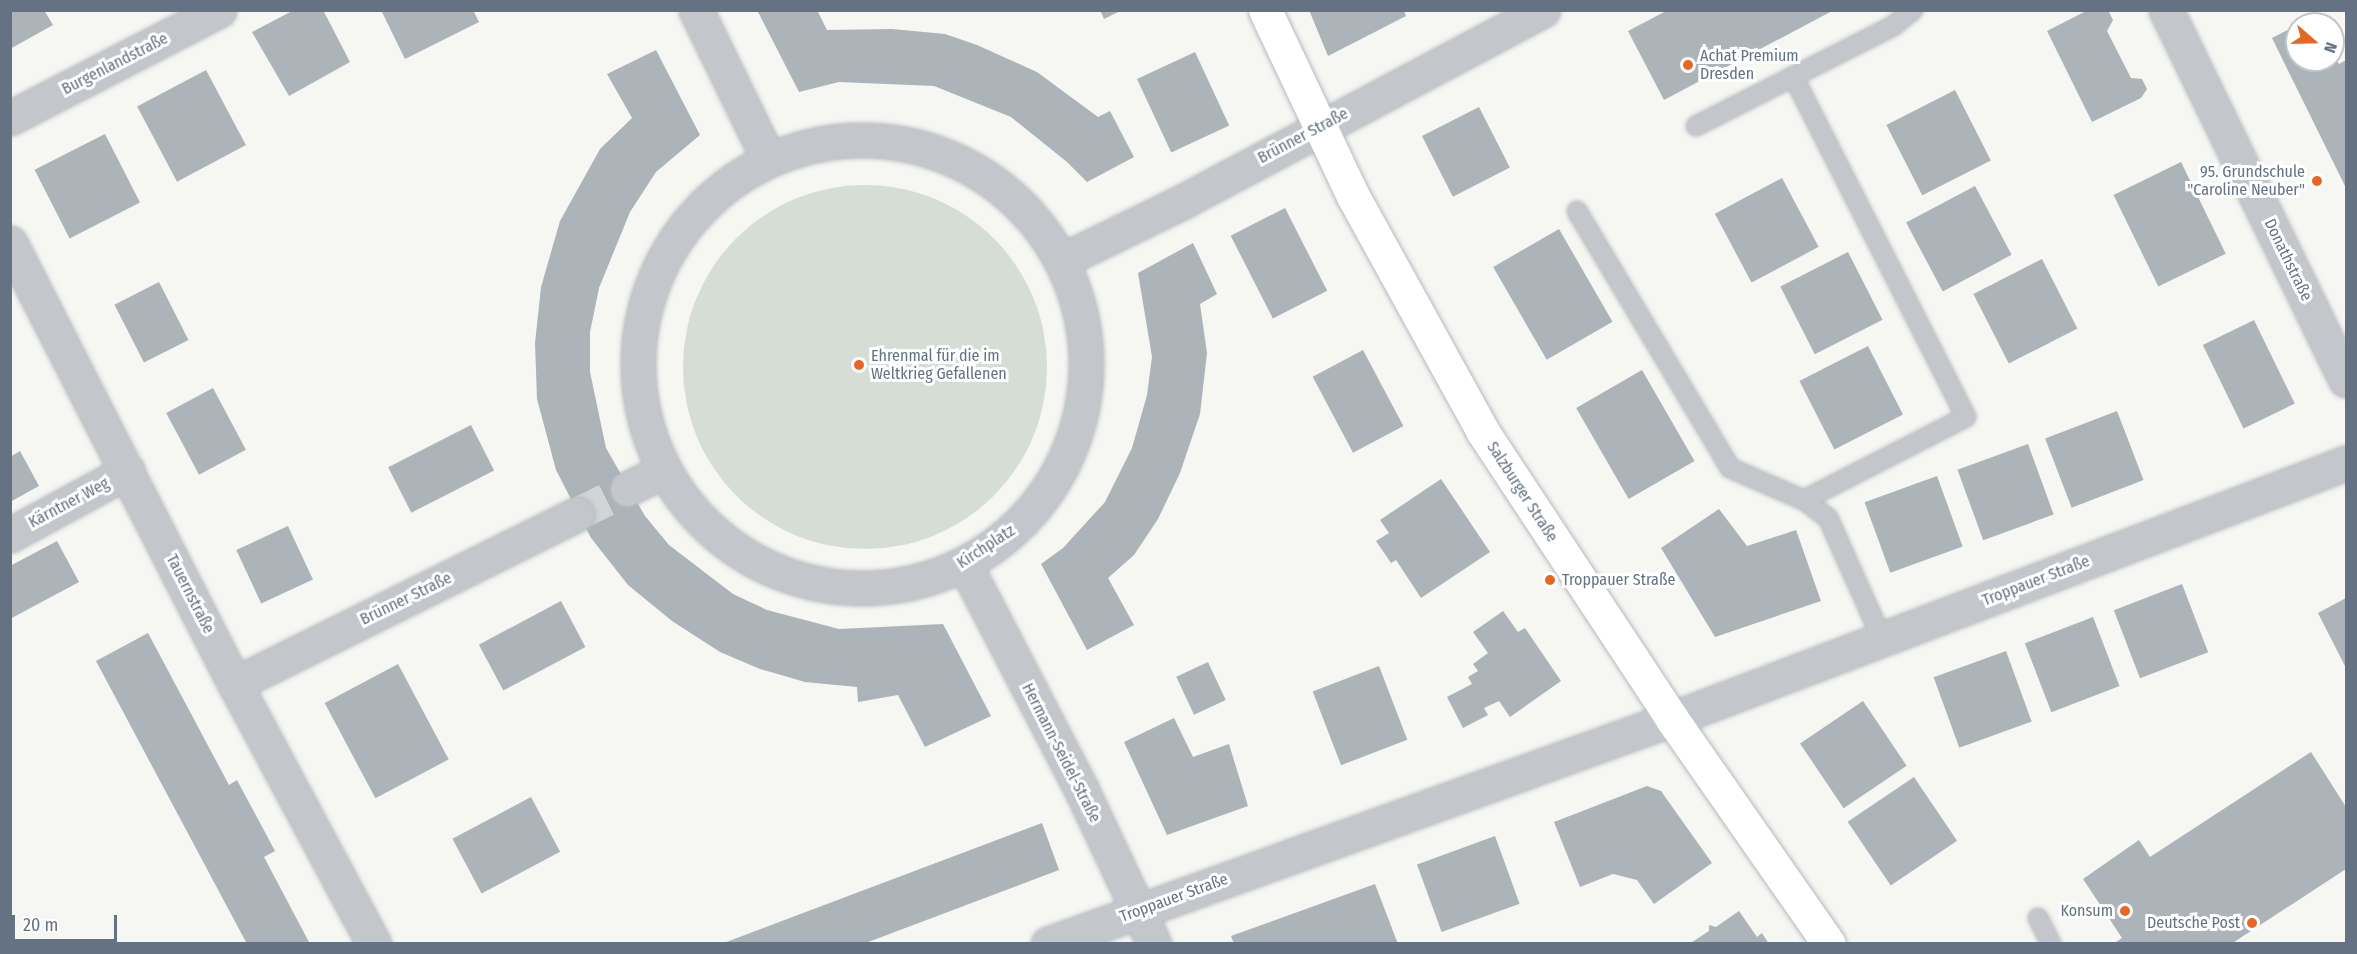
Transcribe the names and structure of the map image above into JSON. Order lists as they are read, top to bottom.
{
  "streets": {
    "street": [
      "Burgenlandstraße",
      "Brünner Straße",
      "Donathstraße",
      "Salzburger Straße",
      "Kärntner Weg",
      "Kirchplatz",
      "Troppauer Straße",
      "Tauernstraße",
      "Hermann-Seidel-Straße"
    ]
  },
  "crossings": [
    ["Brünner Straße", "Salzburger Straße"],
    ["Brünner Straße", "Kirchplatz"],
    ["Brünner Straße", "Tauernstraße"],
    ["Salzburger Straße", "Troppauer Straße"],
    ["Kärntner Weg", "Tauernstraße"],
    ["Kirchplatz", "Hermann-Seidel-Straße"],
    ["Troppauer Straße", "Hermann-Seidel-Straße"]
  ],
  "places": [
    "Achat Premium Dresden",
    "95. Grundschule \"Caroline Neuber\"",
    "Ehrenmal für die im Weltkrieg Gefallenen",
    "Troppauer Straße",
    "Konsum",
    "Deutsche Post"
  ],
  "scale_bar": "20 m",
  "north": "right"
}
